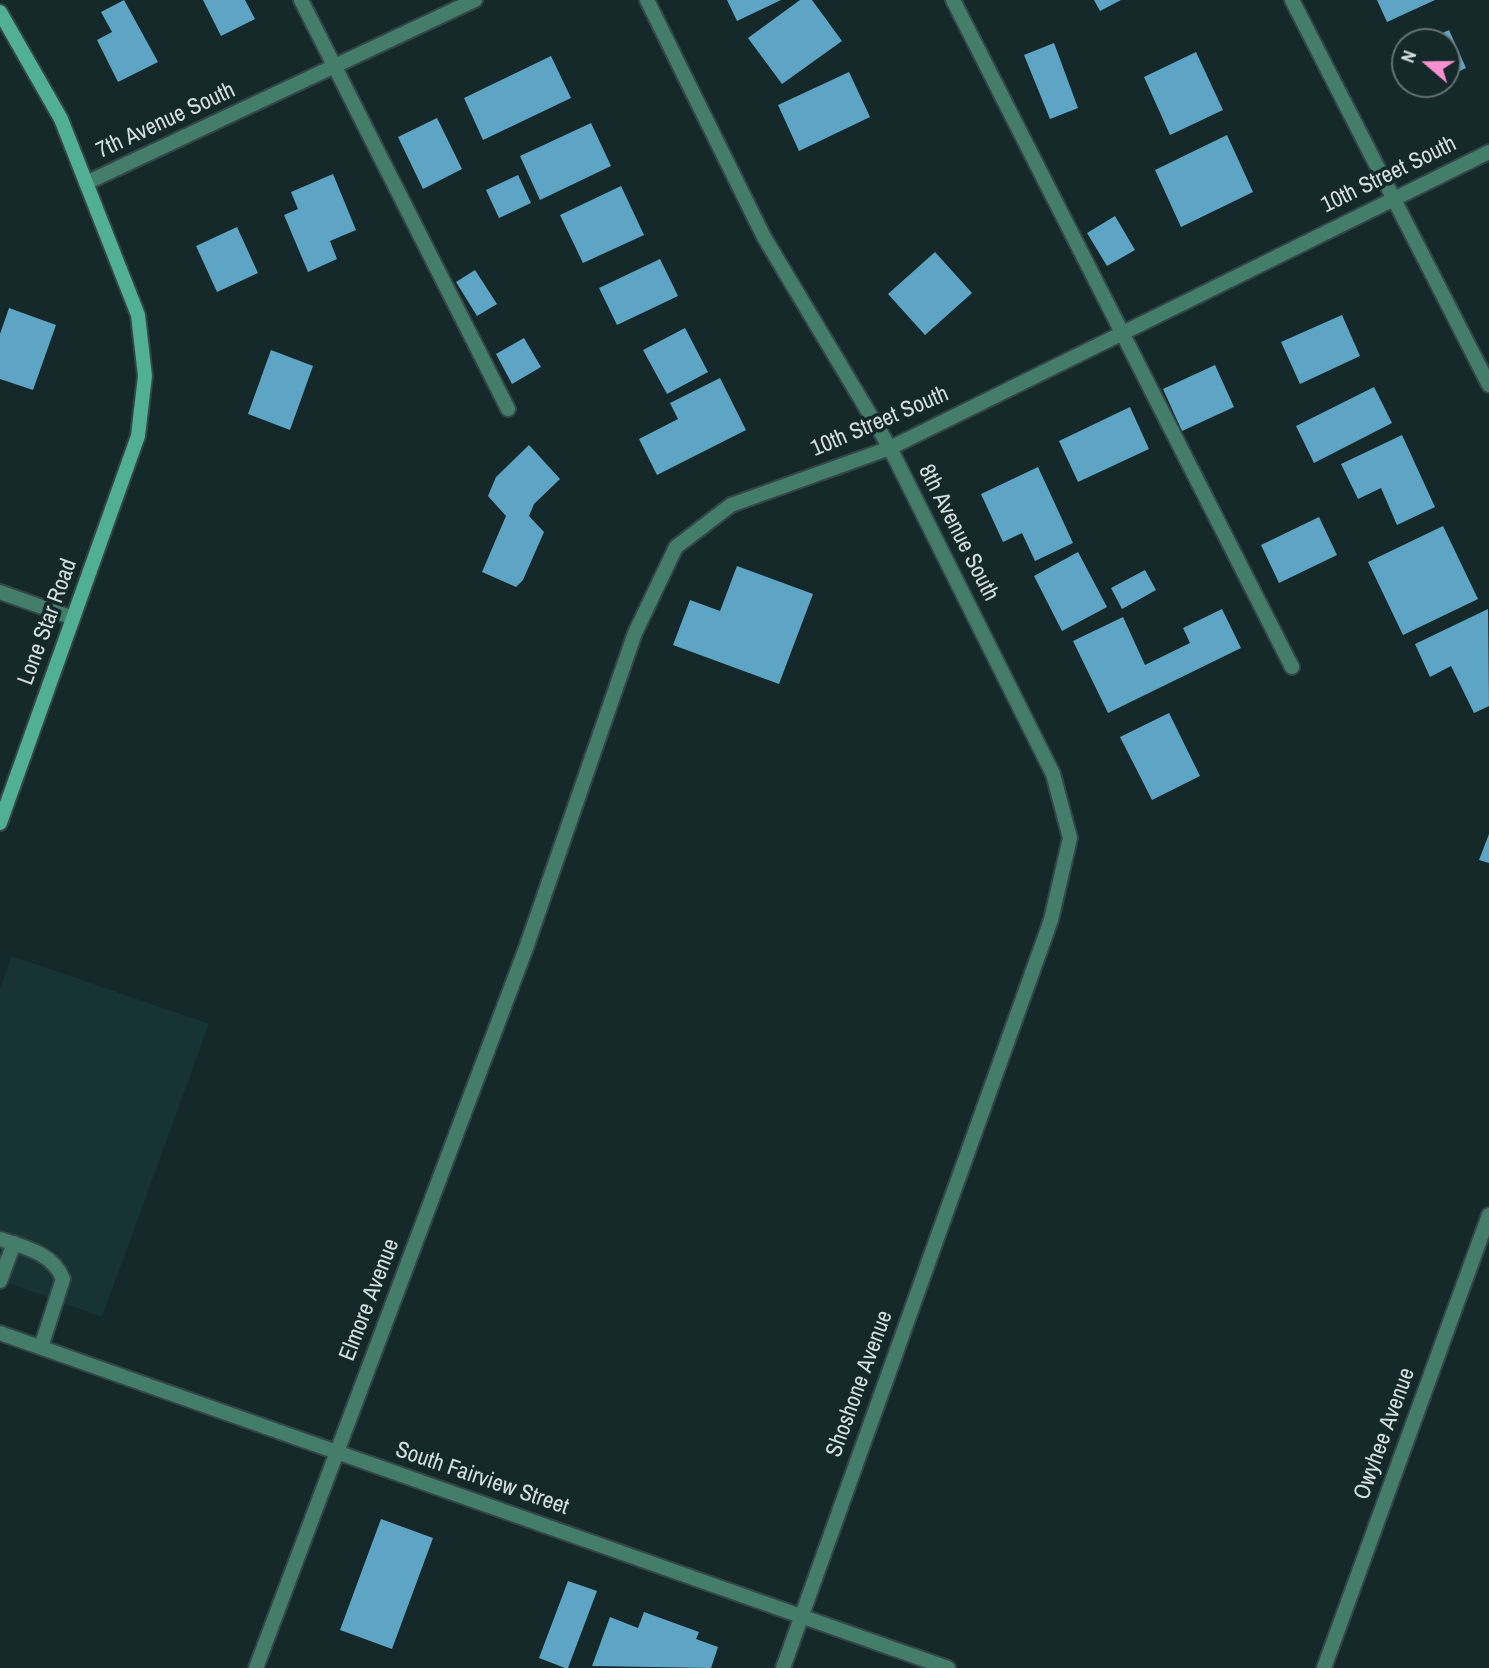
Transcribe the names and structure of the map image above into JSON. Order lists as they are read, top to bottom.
{
  "streets": {
    "street": [
      "7th Avenue South",
      "10th Street South",
      "8th Avenue South",
      "Lone Star Road",
      "Elmore Avenue",
      "Shoshone Avenue",
      "Owyhee Avenue",
      "South Fairview Street"
    ]
  },
  "crossings": [
    ["7th Avenue South", "Lone Star Road"],
    ["10th Street South", "8th Avenue South"],
    ["10th Street South", "Elmore Avenue"],
    ["8th Avenue South", "Shoshone Avenue"],
    ["Elmore Avenue", "South Fairview Street"],
    ["Shoshone Avenue", "South Fairview Street"]
  ],
  "north": "left"
}
